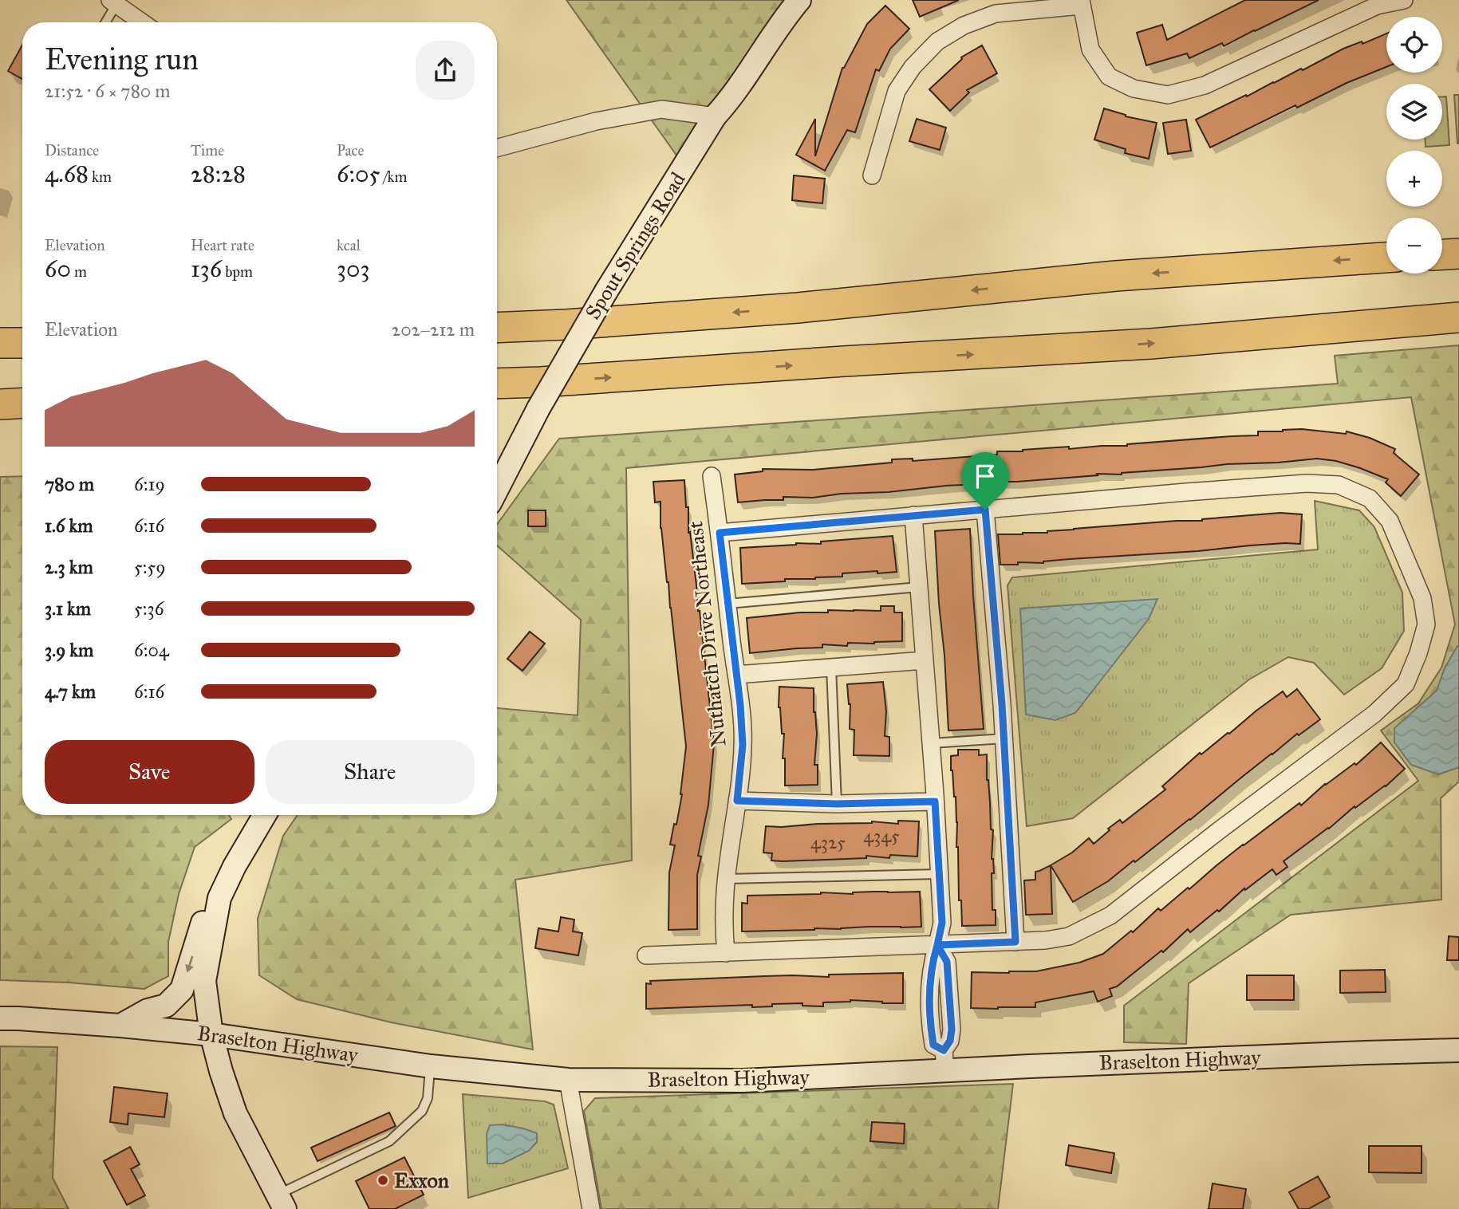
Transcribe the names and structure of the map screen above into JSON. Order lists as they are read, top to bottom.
{
  "streets": {
    "main road": ["Spout Springs Road", "Braselton Highway"],
    "street": ["Nuthatch Drive Northeast"]
  },
  "places": ["Exxon"],
  "house_numbers": ["4345", "4325"],
  "page": {
    "map_buttons": ["+", "−"],
    "heading": ["Evening run", "21:52 · 6 × 780 m"],
    "stats": [
      ["Distance", "4.68 km"],
      ["Time", "28:28"],
      ["Pace", "6:05 /km"],
      ["Elevation", "60 m"],
      ["Heart rate", "136 bpm"],
      ["kcal", "303"]
    ],
    "chart": ["Elevation", "202–212 m"],
    "list": [
      {
        "name": "780 m",
        "note": "6:19"
      },
      {
        "name": "1.6 km",
        "note": "6:16"
      },
      {
        "name": "2.3 km",
        "note": "5:59"
      },
      {
        "name": "3.1 km",
        "note": "5:36"
      },
      {
        "name": "3.9 km",
        "note": "6:04"
      },
      {
        "name": "4.7 km",
        "note": "6:16"
      }
    ],
    "buttons": ["Save", "Share"]
  }
}
